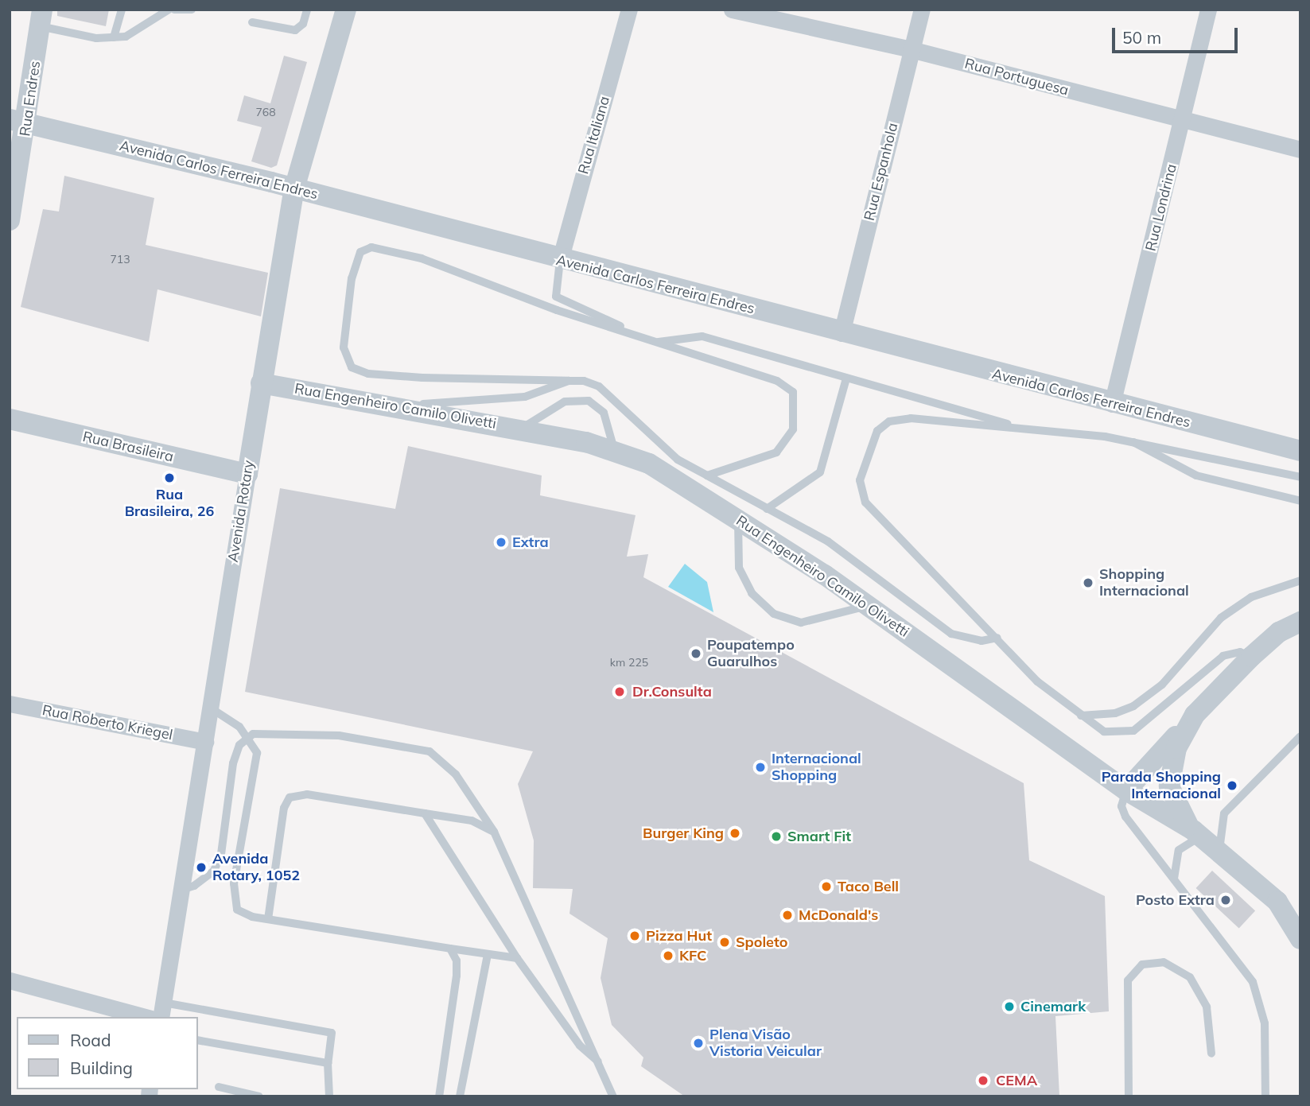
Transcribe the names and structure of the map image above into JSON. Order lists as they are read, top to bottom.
{
  "streets": {
    "street": [
      "Rua Portuguesa",
      "Rua Endres",
      "Rua Italiana",
      "Avenida Carlos Ferreira Endres",
      "Rua Espanhola",
      "Rua Londrina",
      "Rua Engenheiro Camilo Olivetti",
      "Rua Brasileira",
      "Avenida Rotary",
      "Rua Roberto Kriegel"
    ]
  },
  "crossings": [
    ["Rua Portuguesa", "Rua Espanhola"],
    ["Rua Portuguesa", "Rua Londrina"],
    ["Rua Endres", "Avenida Carlos Ferreira Endres"],
    ["Rua Italiana", "Avenida Carlos Ferreira Endres"],
    ["Avenida Carlos Ferreira Endres", "Rua Espanhola"],
    ["Avenida Carlos Ferreira Endres", "Rua Londrina"],
    ["Avenida Carlos Ferreira Endres", "Avenida Rotary"],
    ["Rua Engenheiro Camilo Olivetti", "Avenida Rotary"],
    ["Rua Brasileira", "Avenida Rotary"],
    ["Avenida Rotary", "Rua Roberto Kriegel"]
  ],
  "places": [
    "Rua Brasileira, 26",
    "Extra",
    "Shopping Internacional",
    "Poupatempo Guarulhos",
    "Dr.Consulta",
    "Internacional Shopping",
    "Parada Shopping Internacional",
    "Burger King",
    "Smart Fit",
    "Avenida Rotary, 1052",
    "Taco Bell",
    "Posto Extra",
    "McDonald's",
    "Pizza Hut",
    "Spoleto",
    "KFC",
    "Cinemark",
    "Plena Visão Vistoria Veicular",
    "CEMA"
  ],
  "house_numbers": ["768", "713", "km 225"],
  "legend": ["Road", "Building"],
  "scale_bar": "50 m"
}
